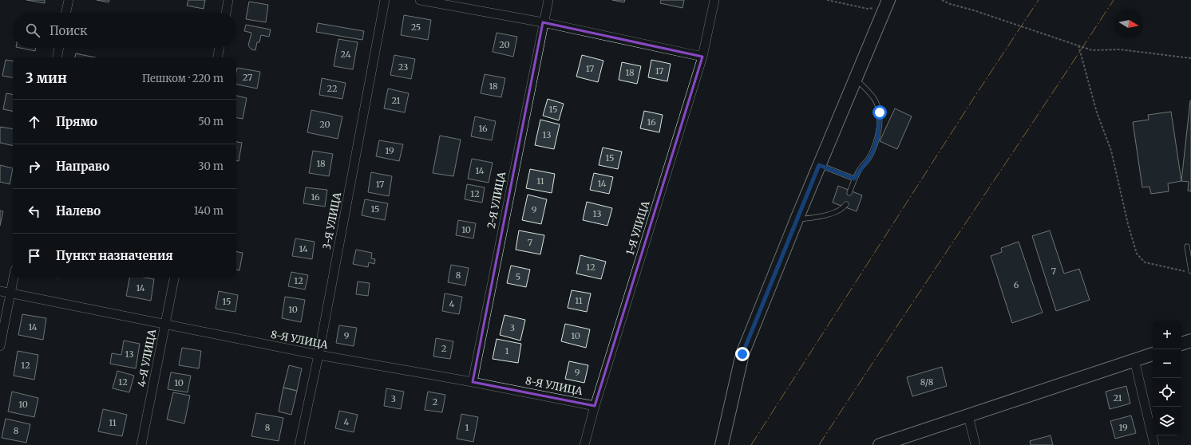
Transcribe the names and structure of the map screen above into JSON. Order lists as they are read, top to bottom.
{
  "streets": {
    "street": [
      "2-Я УЛИЦА",
      "3-Я УЛИЦА",
      "1-Я УЛИЦА",
      "8-Я УЛИЦА",
      "4-Я УЛИЦА"
    ]
  },
  "crossings": [
    ["2-Я УЛИЦА", "8-Я УЛИЦА"],
    ["3-Я УЛИЦА", "8-Я УЛИЦА"],
    ["1-Я УЛИЦА", "8-Я УЛИЦА"],
    ["8-Я УЛИЦА", "4-Я УЛИЦА"]
  ],
  "house_numbers": [
    "25",
    "20",
    "24",
    "23",
    "17",
    "17",
    "18",
    "27",
    "18",
    "22",
    "21",
    "15",
    "16",
    "20",
    "16",
    "13",
    "19",
    "15",
    "18",
    "14",
    "11",
    "14",
    "17",
    "12",
    "16",
    "15",
    "9",
    "13",
    "10",
    "7",
    "14",
    "12",
    "7",
    "8",
    "5",
    "12",
    "6",
    "14",
    "11",
    "15",
    "4",
    "10",
    "14",
    "3",
    "9",
    "10",
    "2",
    "1",
    "13",
    "12",
    "9",
    "12",
    "8/8",
    "10",
    "21",
    "3",
    "2",
    "10",
    "4",
    "11",
    "8",
    "1",
    "19",
    "8"
  ],
  "north": "right",
  "page": {
    "search": "Поиск",
    "heading": ["3 мин", "Пешком · 220 m"],
    "list": [
      ["Прямо", "50 m"],
      ["Направо", "30 m"],
      ["Налево", "140 m"],
      "Пункт назначения"
    ],
    "map_buttons": ["+", "−"]
  }
}
